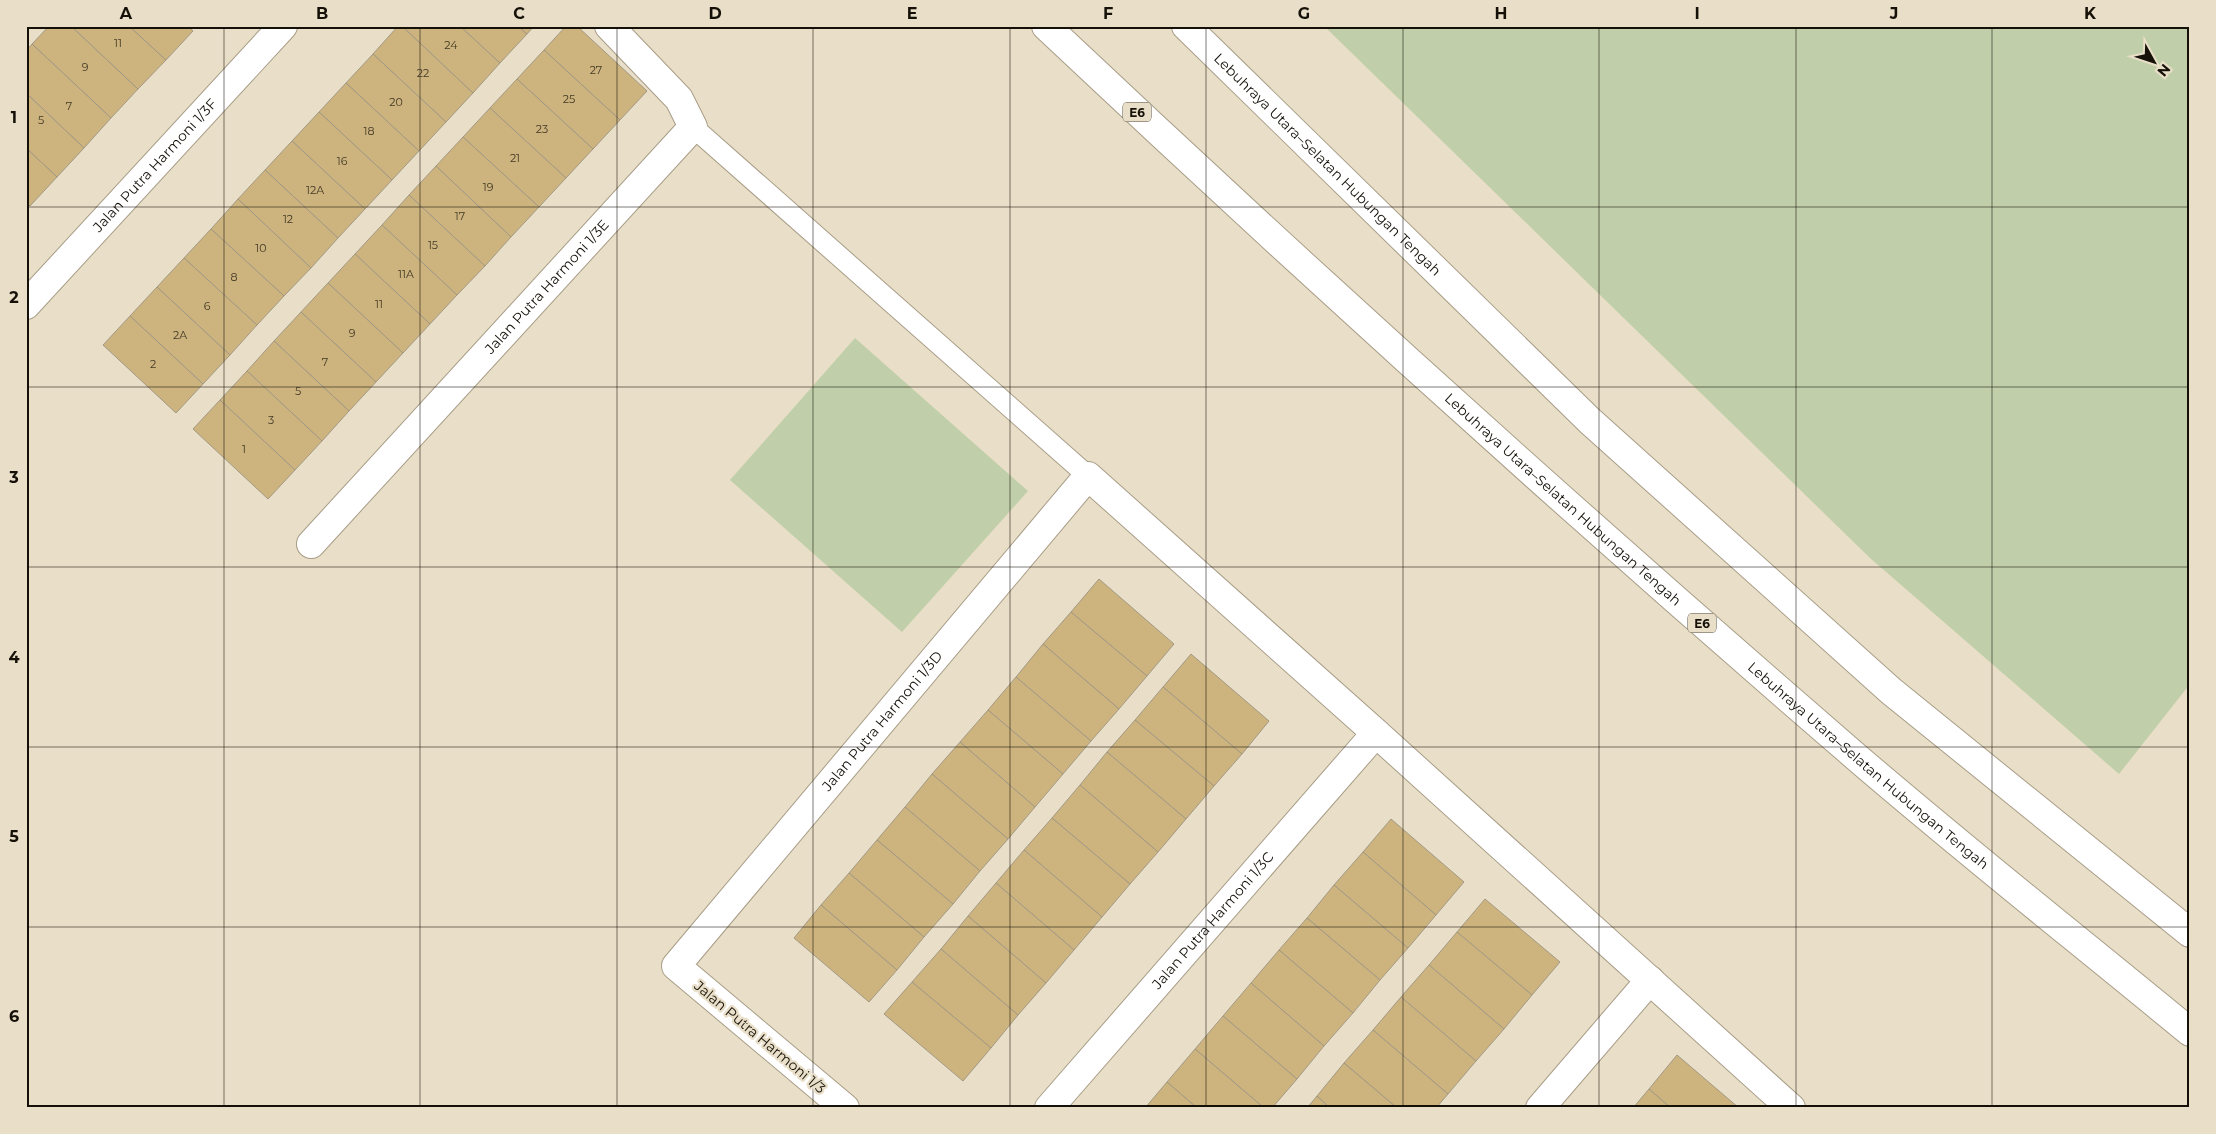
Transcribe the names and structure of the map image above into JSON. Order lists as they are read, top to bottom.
{
  "streets": {
    "main road": [
      "E6",
      "Lebuhraya Utara–Selatan Hubungan Tengah",
      "Jalan Putra Harmoni 1/3F",
      "Jalan Putra Harmoni 1/3E",
      "Jalan Putra Harmoni 1/3D",
      "Jalan Putra Harmoni 1/3C",
      "Jalan Putra Harmoni 1/3"
    ]
  },
  "crossings": [
    ["Jalan Putra Harmoni 1/3D", "Jalan Putra Harmoni 1/3"]
  ],
  "house_numbers": [
    "11",
    "24",
    "9",
    "27",
    "22",
    "25",
    "20",
    "7",
    "5",
    "23",
    "18",
    "21",
    "16",
    "19",
    "12A",
    "17",
    "12",
    "15",
    "10",
    "11A",
    "8",
    "11",
    "6",
    "9",
    "2A",
    "7",
    "2",
    "5",
    "3",
    "1"
  ],
  "north": "bottom right",
  "grid": {
    "columns": [
      "A",
      "B",
      "C",
      "D",
      "E",
      "F",
      "G",
      "H",
      "I",
      "J",
      "K"
    ],
    "rows": [
      "1",
      "2",
      "3",
      "4",
      "5",
      "6"
    ]
  }
}
